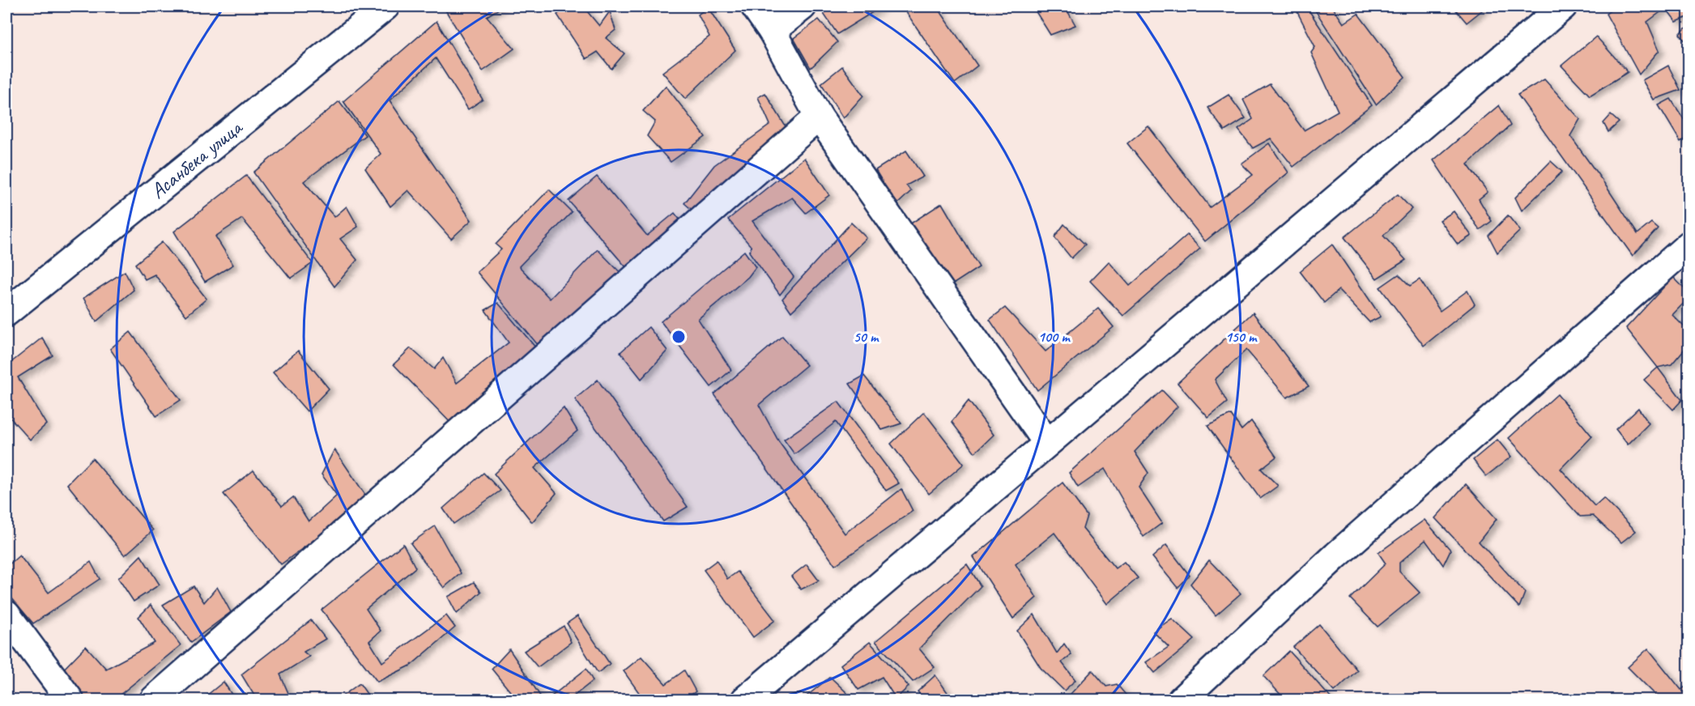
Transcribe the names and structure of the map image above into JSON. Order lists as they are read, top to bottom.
{
  "streets": {
    "street": ["Асанбека улица"]
  },
  "rings": ["50 m", "100 m", "150 m"]
}
